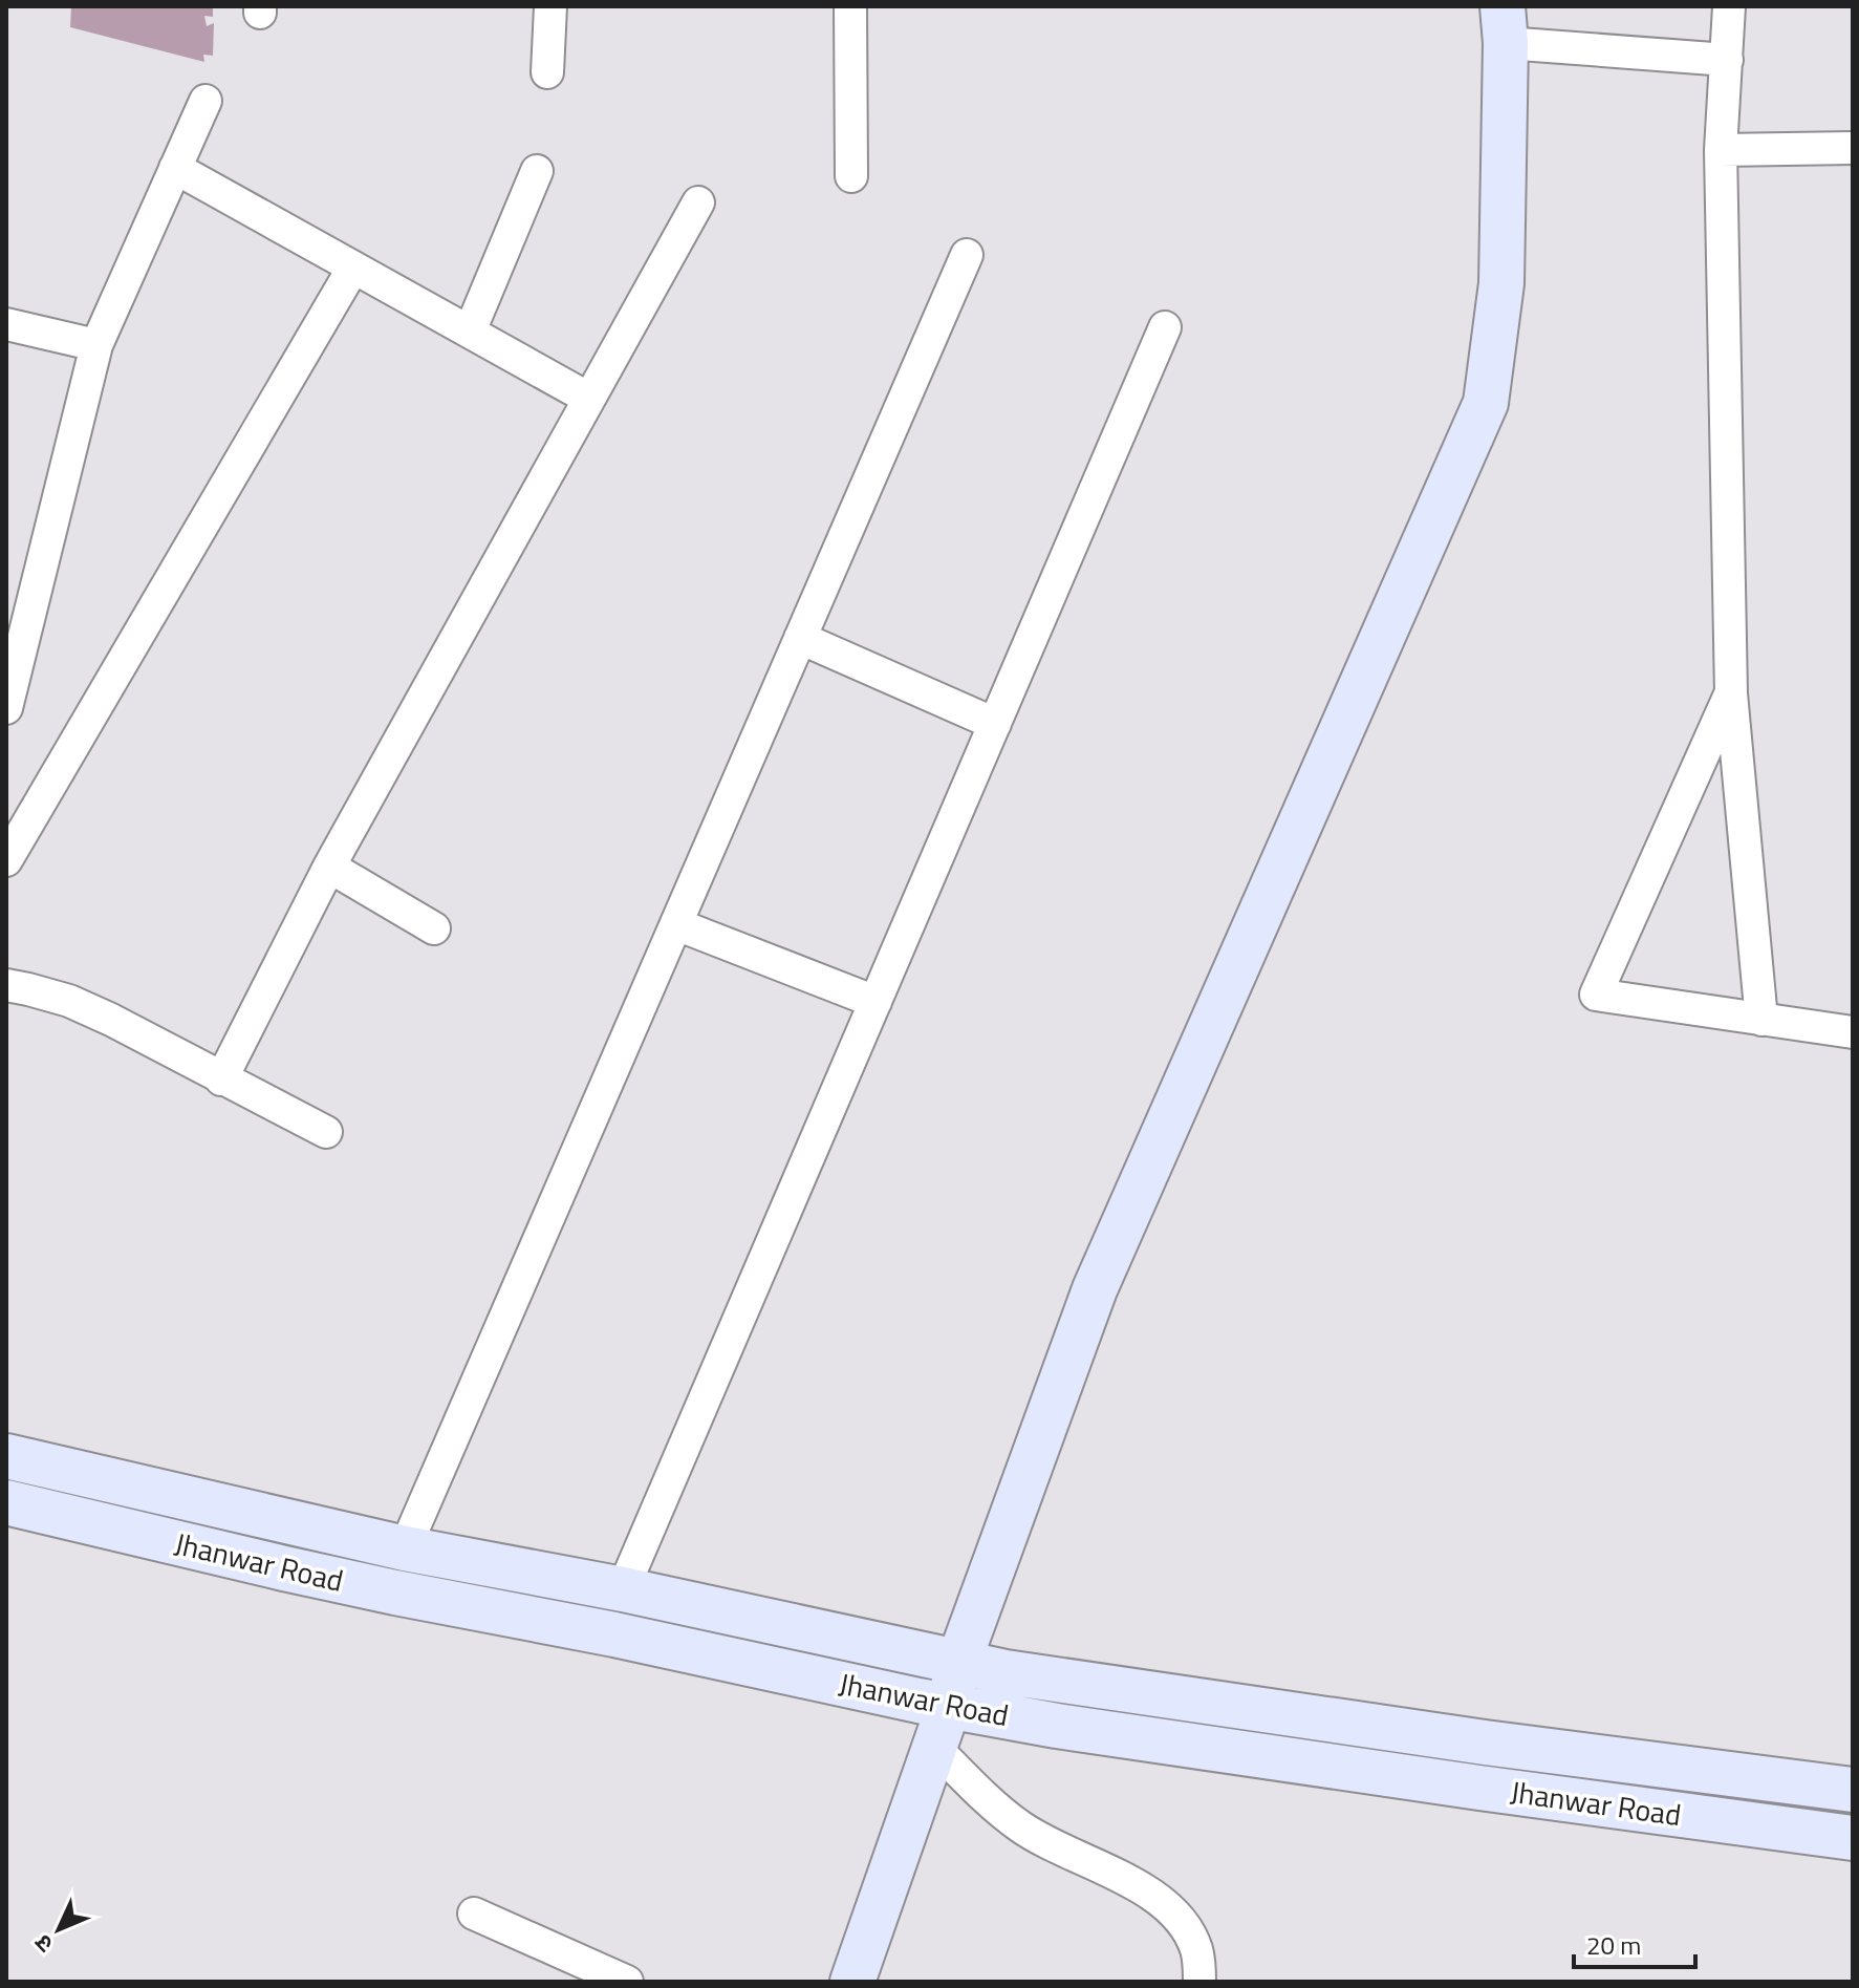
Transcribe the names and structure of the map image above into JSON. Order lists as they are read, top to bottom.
{
  "streets": {
    "street": ["Jhanwar Road"]
  },
  "scale_bar": "20 m",
  "north": "bottom left"
}
